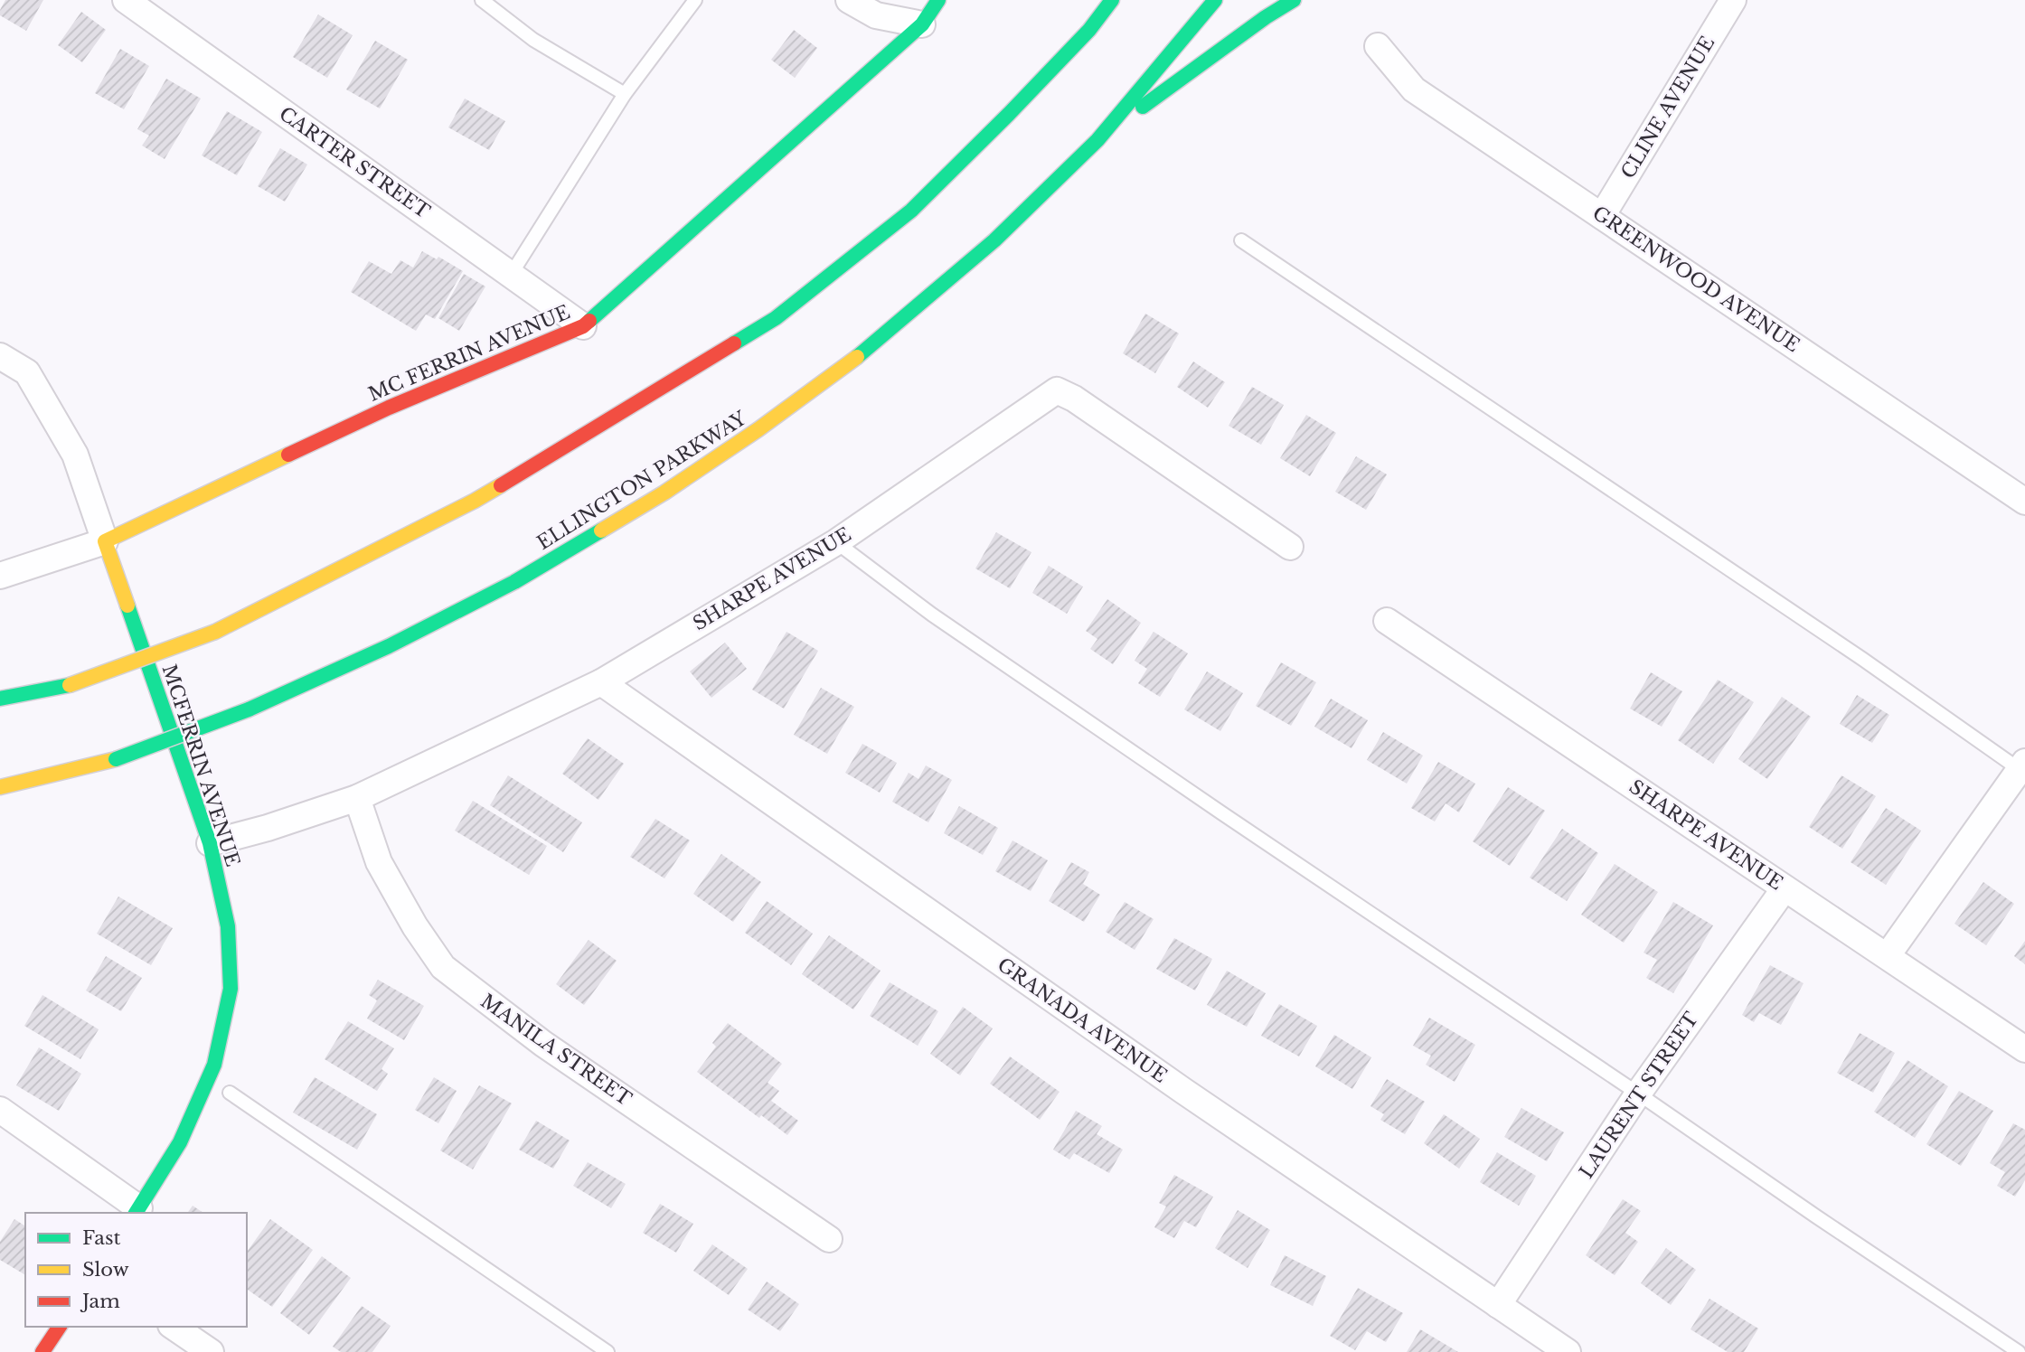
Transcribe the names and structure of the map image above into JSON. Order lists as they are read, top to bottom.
{
  "streets": {
    "main road": ["MC FERRIN AVENUE", "ELLINGTON PARKWAY", "MCFERRIN AVENUE"],
    "street": [
      "CLINE AVENUE",
      "CARTER STREET",
      "GREENWOOD AVENUE",
      "SHARPE AVENUE",
      "GRANADA AVENUE",
      "MANILA STREET",
      "LAURENT STREET"
    ]
  },
  "crossings": [
    ["CLINE AVENUE", "GREENWOOD AVENUE"],
    ["CARTER STREET", "MC FERRIN AVENUE"],
    ["MC FERRIN AVENUE", "MCFERRIN AVENUE"],
    ["SHARPE AVENUE", "MCFERRIN AVENUE"],
    ["SHARPE AVENUE", "GRANADA AVENUE"],
    ["SHARPE AVENUE", "MANILA STREET"],
    ["SHARPE AVENUE", "LAURENT STREET"],
    ["GRANADA AVENUE", "LAURENT STREET"]
  ],
  "legend": ["Fast", "Slow", "Jam"]
}
